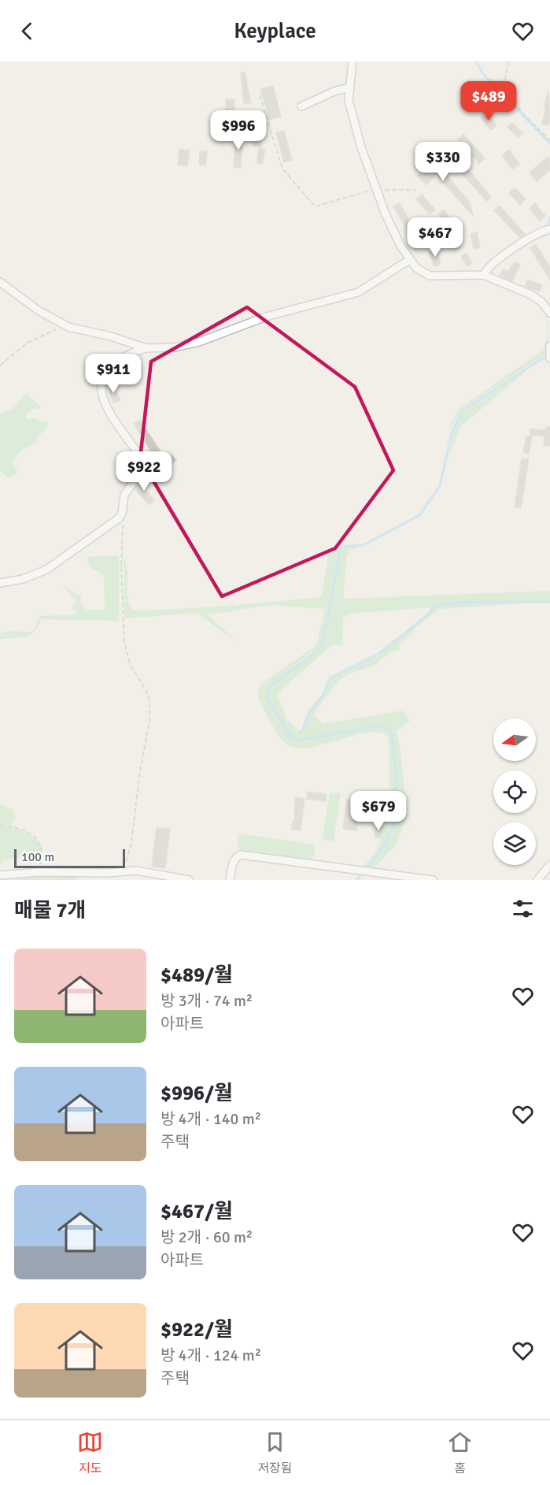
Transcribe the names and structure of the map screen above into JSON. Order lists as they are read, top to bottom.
{
  "scale_bar": "100 m",
  "north": "left",
  "page": {
    "header": "Keyplace",
    "price": [
      "$489",
      "$996",
      "$330",
      "$467",
      "$911",
      "$922",
      "$679"
    ],
    "scale": "100 m",
    "heading": "매물 7개",
    "list": [
      {
        "name": "$489/월",
        "note": "방 3개 · 74 m² · 아파트"
      },
      {
        "name": "$996/월",
        "note": "방 4개 · 140 m² · 주택"
      },
      {
        "name": "$467/월",
        "note": "방 2개 · 60 m² · 아파트"
      },
      {
        "name": "$922/월",
        "note": "방 4개 · 124 m² · 주택"
      }
    ],
    "tabs": ["지도", "저장됨", "홈"]
  }
}
